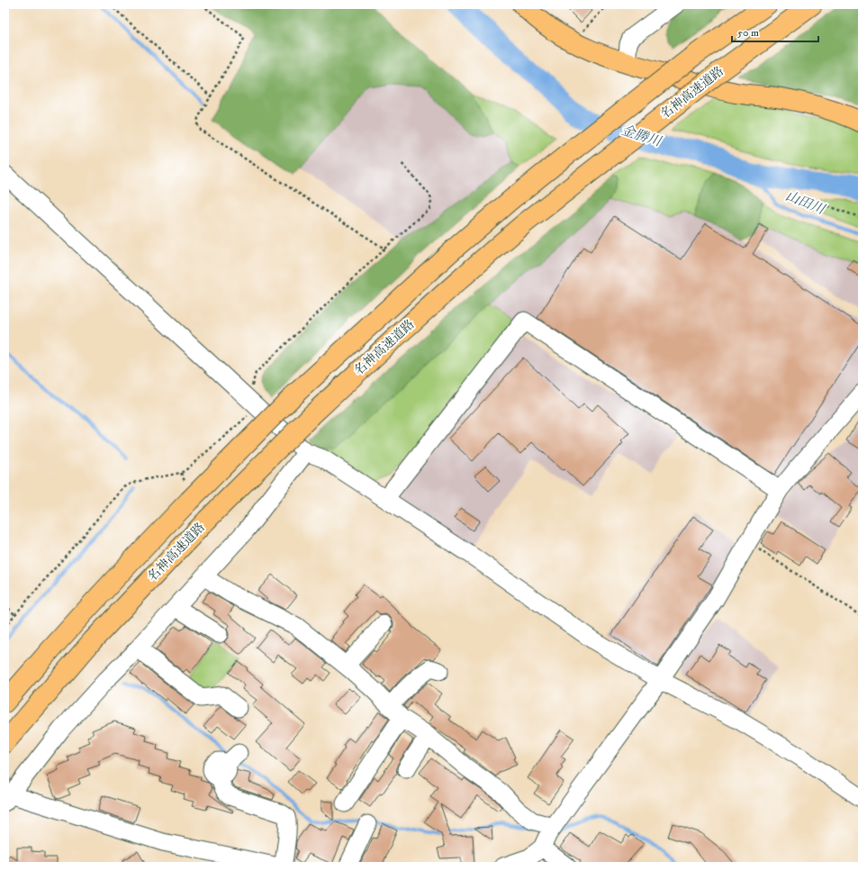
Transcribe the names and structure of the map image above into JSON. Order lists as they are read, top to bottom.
{
  "streets": {
    "main road": ["名神高速道路"]
  },
  "water": ["金勝川", "山田川"],
  "scale_bar": "50 m"
}
